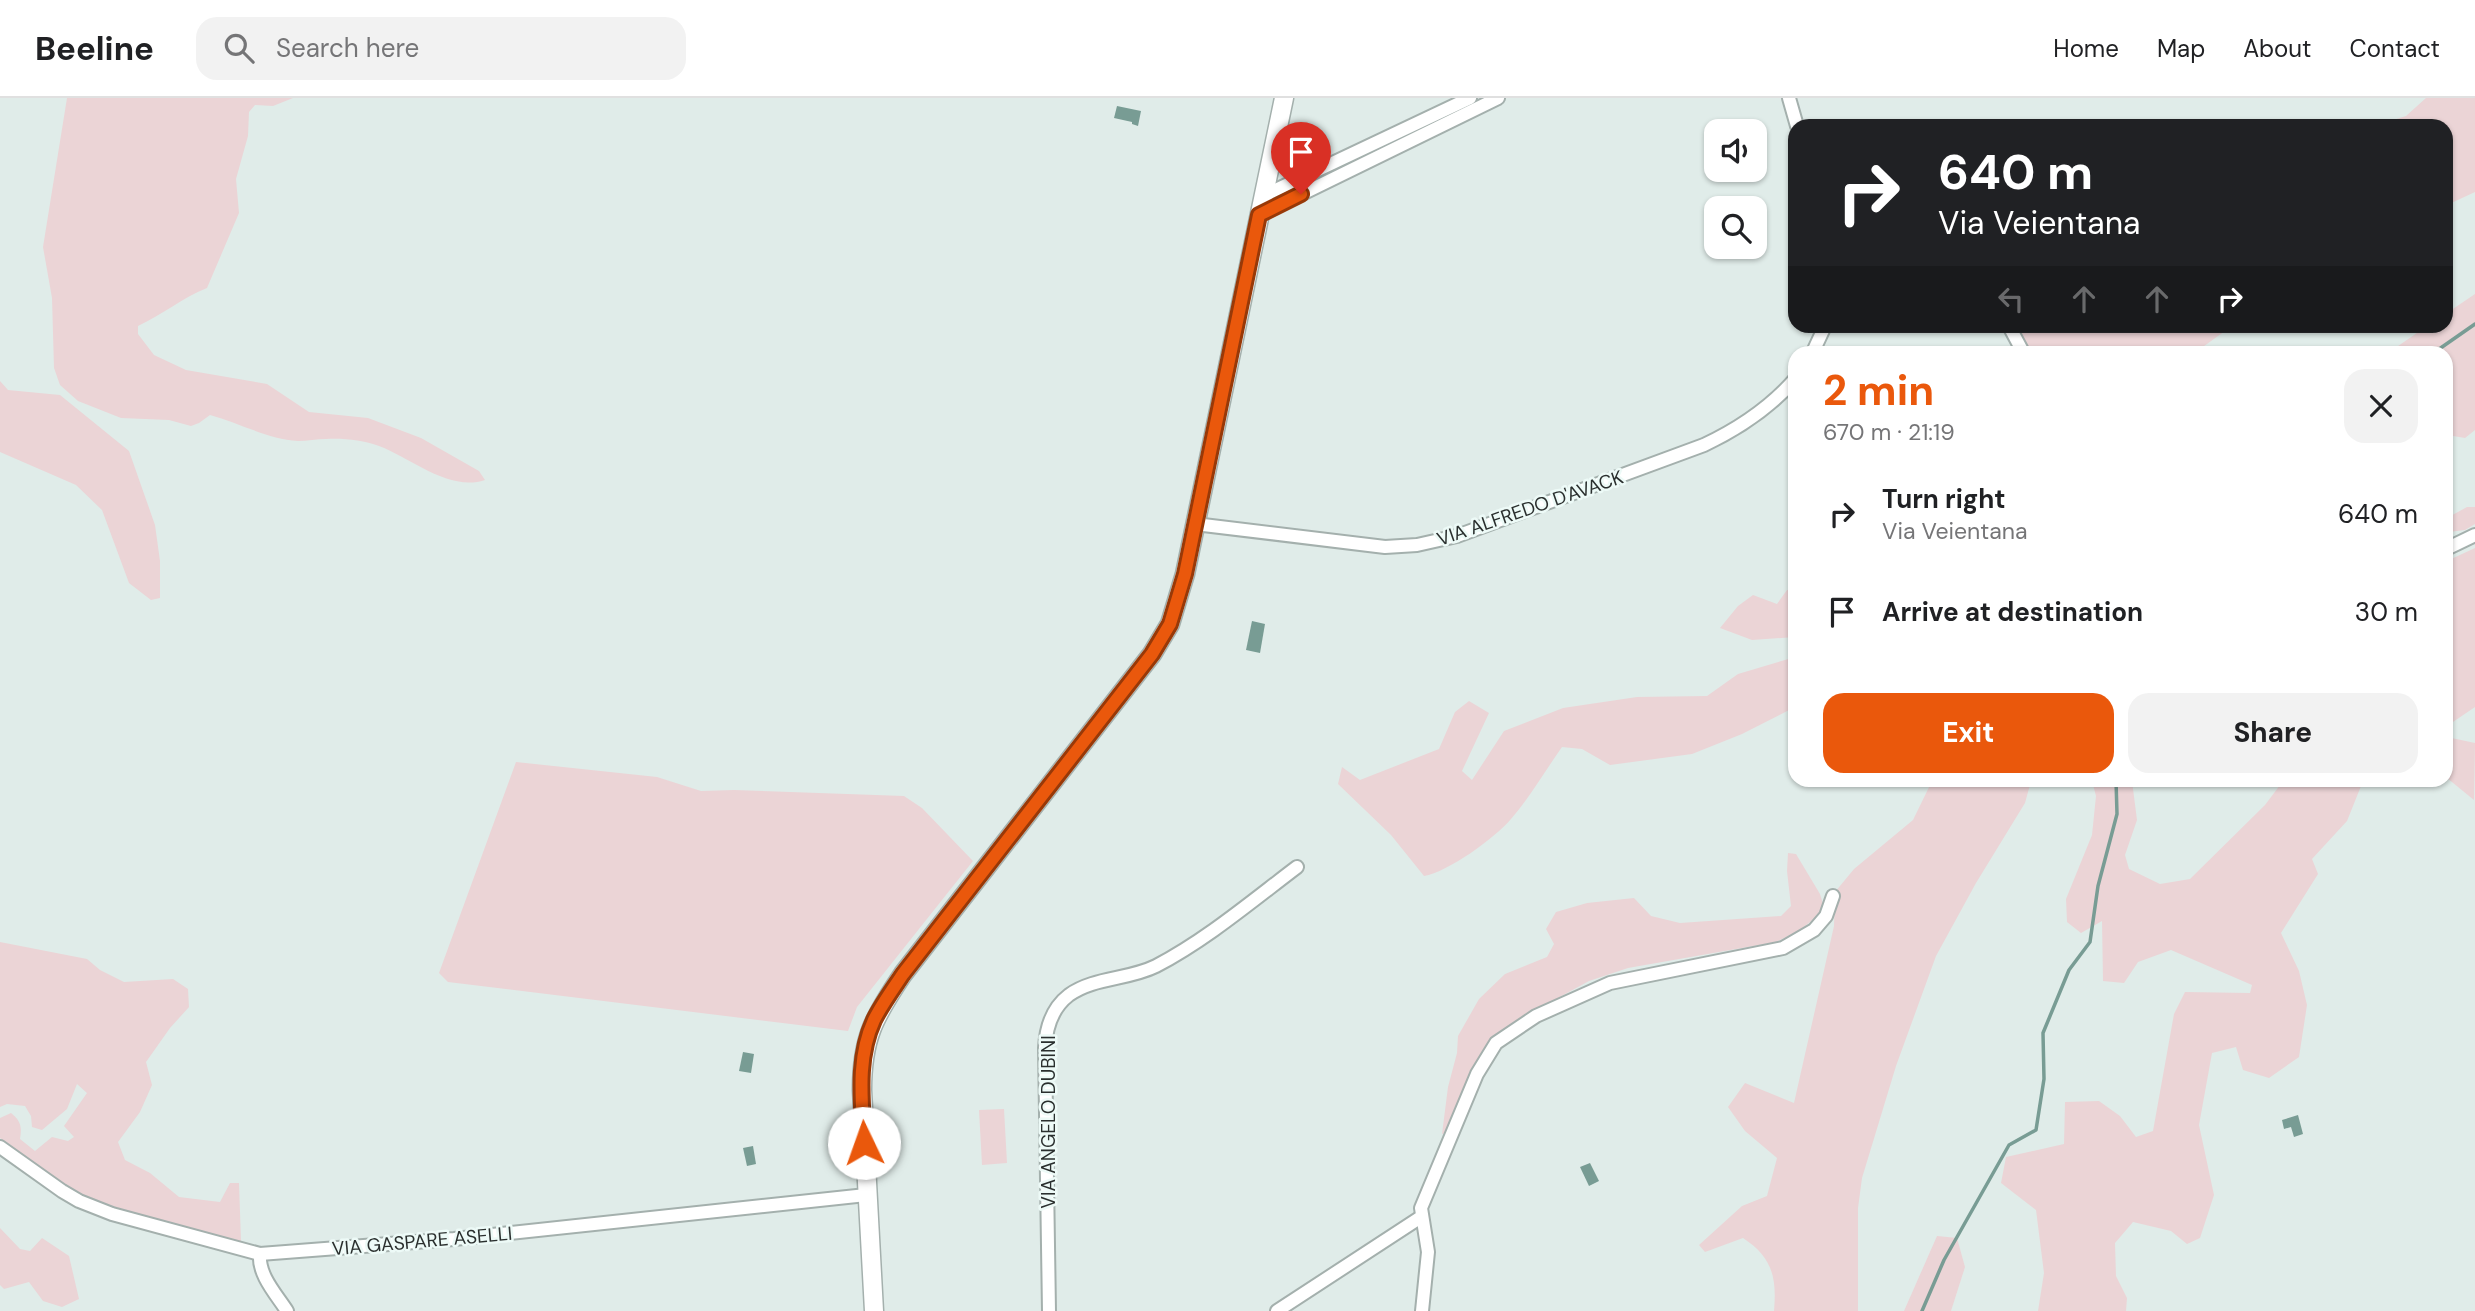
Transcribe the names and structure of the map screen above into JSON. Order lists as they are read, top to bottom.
{
  "streets": {
    "street": ["VIA ALFREDO D'AVACK", "VIA ANGELO DUBINI", "VIA GASPARE ASELLI"]
  },
  "page": {
    "header": "Beeline",
    "search": "Search here",
    "nav": [
      "Home",
      "Map",
      "About",
      "Contact"
    ],
    "turn": ["640 m", "Via Veientana"],
    "heading": ["2 min", "670 m · 21:19"],
    "list": [
      {
        "name": "Turn right",
        "note": "Via Veientana",
        "value": "640 m"
      },
      {
        "name": "Arrive at destination",
        "value": "30 m"
      }
    ],
    "buttons": ["Exit", "Share"]
  }
}
